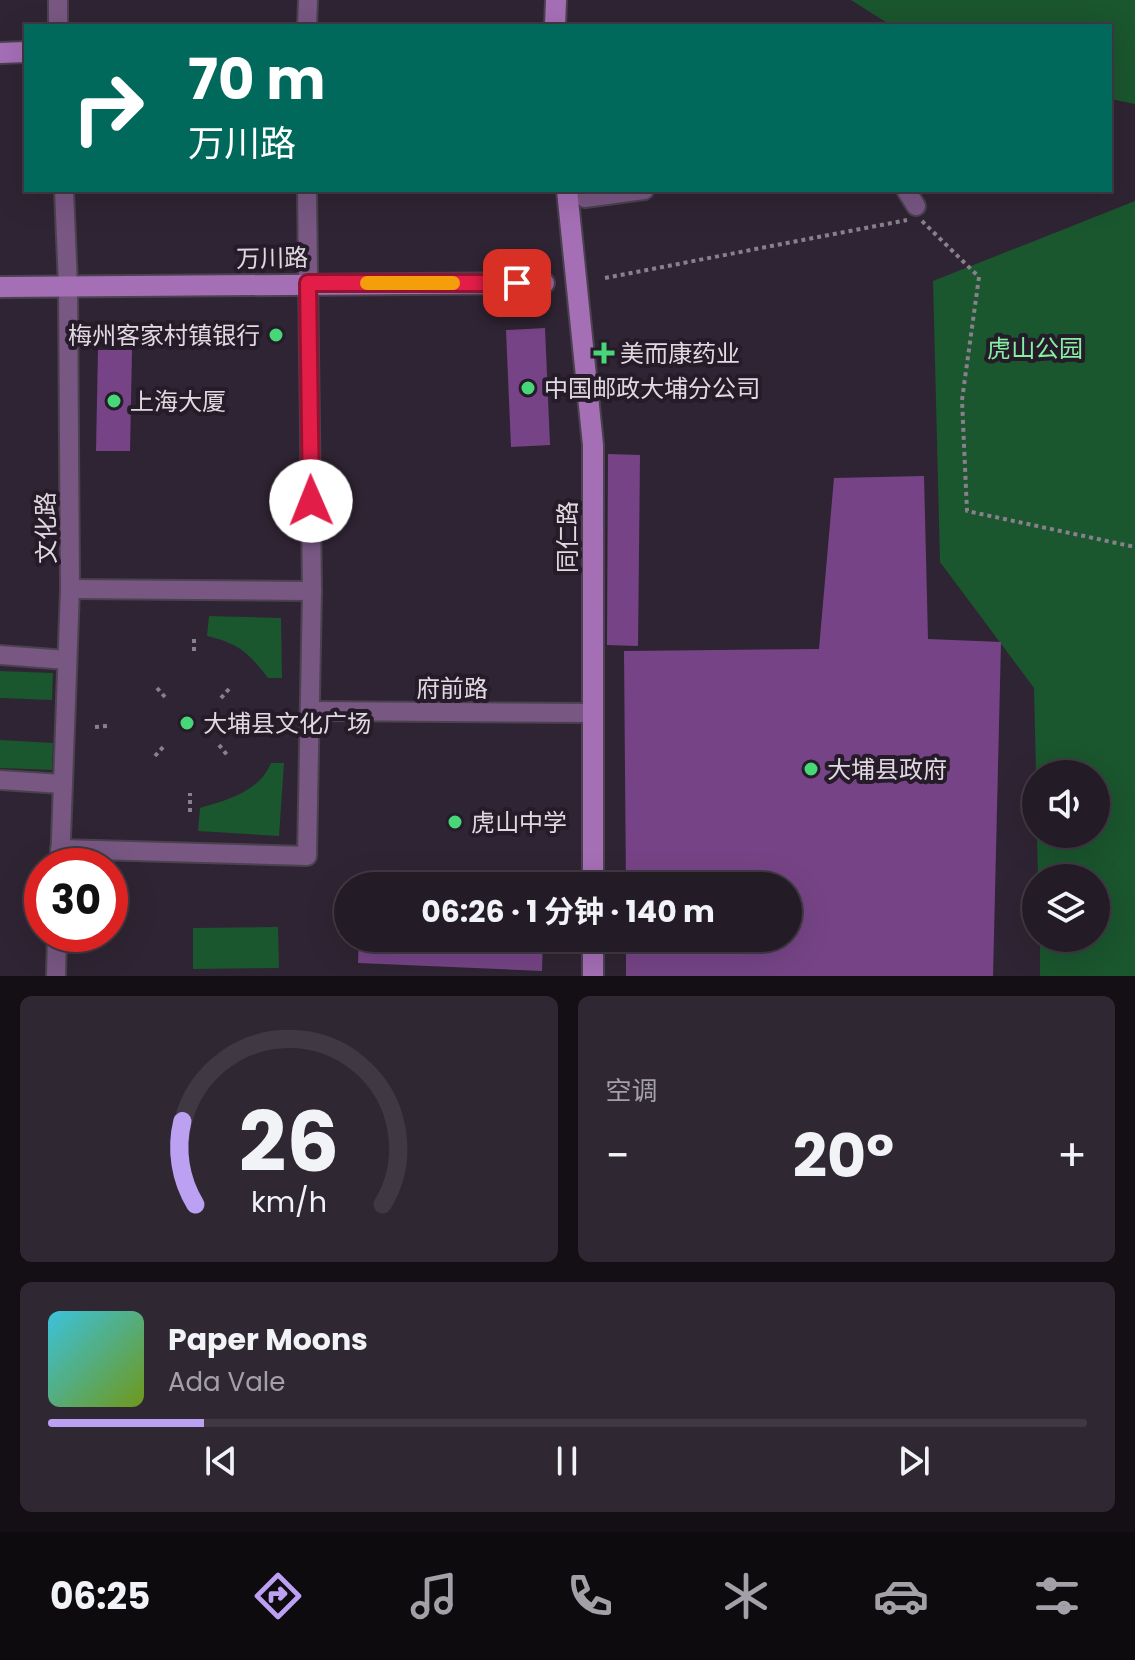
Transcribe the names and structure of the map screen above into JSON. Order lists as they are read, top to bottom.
{
  "streets": {
    "main road": ["万川路", "同仁路"],
    "street": ["文化路", "府前路"]
  },
  "crossings": [
    ["万川路", "文化路"],
    ["同仁路", "府前路"]
  ],
  "parks": ["虎山公园"],
  "places": {
    "other": [
      "梅州客家村镇银行",
      "中国邮政大埔分公司",
      "上海大厦",
      "大埔县文化广场",
      "大埔县政府",
      "虎山中学"
    ],
    "health": ["美而康药业"]
  },
  "page": {
    "turn": ["70 m", "万川路"],
    "limit": "30",
    "trip": "06:26 · 1 分钟 · 140 m",
    "tile": "空调",
    "heat": ["−", "20°", "+"],
    "song": ["Paper Moons", "Ada Vale"],
    "tabs": "06:25",
    "gauge": ["26", "km/h"]
  }
}
